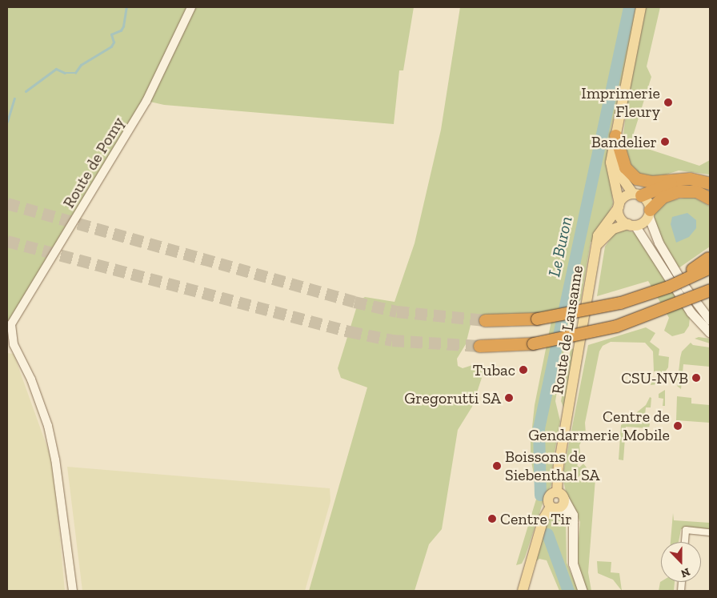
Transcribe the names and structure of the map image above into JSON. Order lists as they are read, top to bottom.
{
  "streets": {
    "main road": ["Route de Lausanne"],
    "street": ["Route de Pomy"]
  },
  "water": ["Le Buron"],
  "places": [
    "Imprimerie Fleury",
    "Bandelier",
    "Tubac",
    "CSU-NVB",
    "Gregorutti SA",
    "Centre de Gendarmerie Mobile",
    "Boissons de Siebenthal SA",
    "Centre Tir"
  ],
  "north": "bottom"
}
